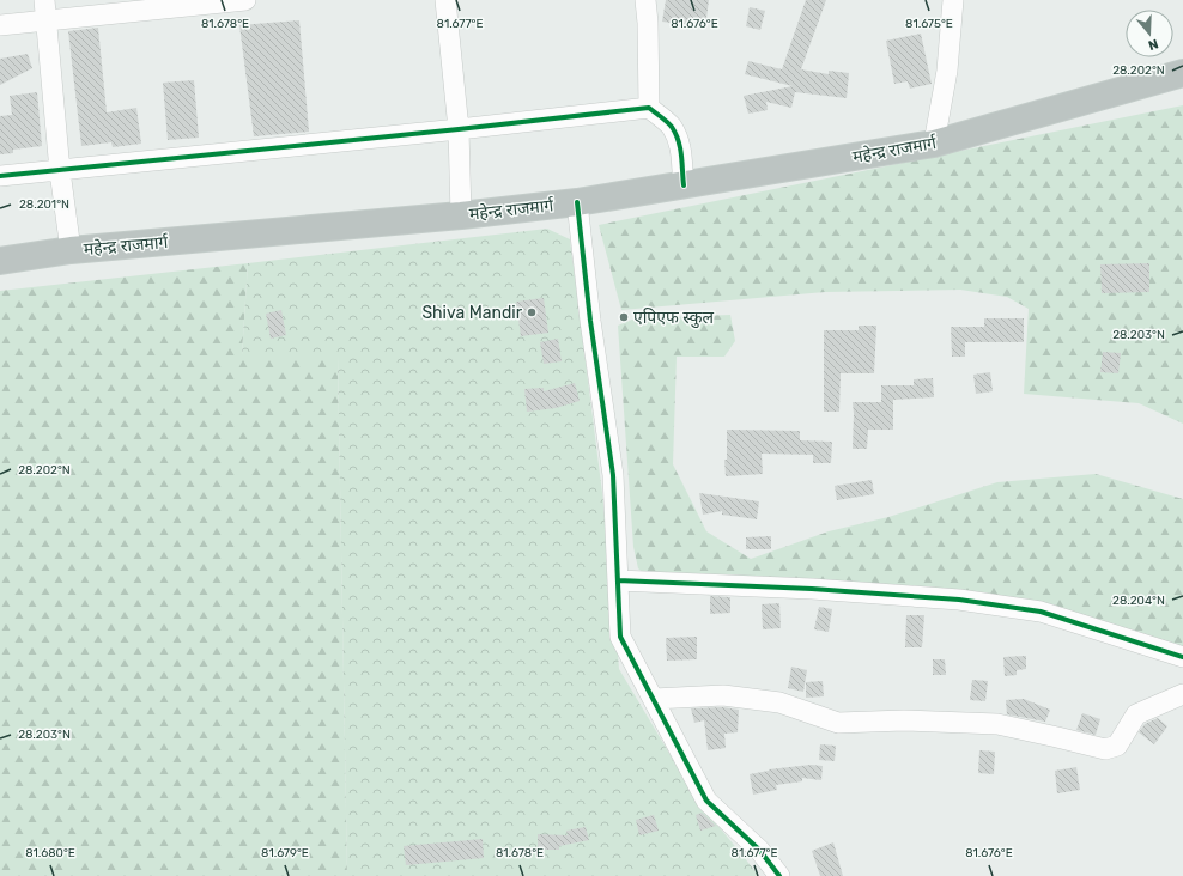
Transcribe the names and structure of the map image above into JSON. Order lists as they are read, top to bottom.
{
  "streets": {
    "highway": ["महेन्द्र राजमार्ग"]
  },
  "places": ["Shiva Mandir", "एपिएफ स्कुल"],
  "north": "bottom",
  "coordinates": [
    "81.678°E",
    "81.677°E",
    "81.676°E",
    "81.675°E",
    "28.202°N",
    "28.201°N",
    "28.203°N",
    "28.204°N",
    "81.680°E",
    "81.679°E"
  ]
}
